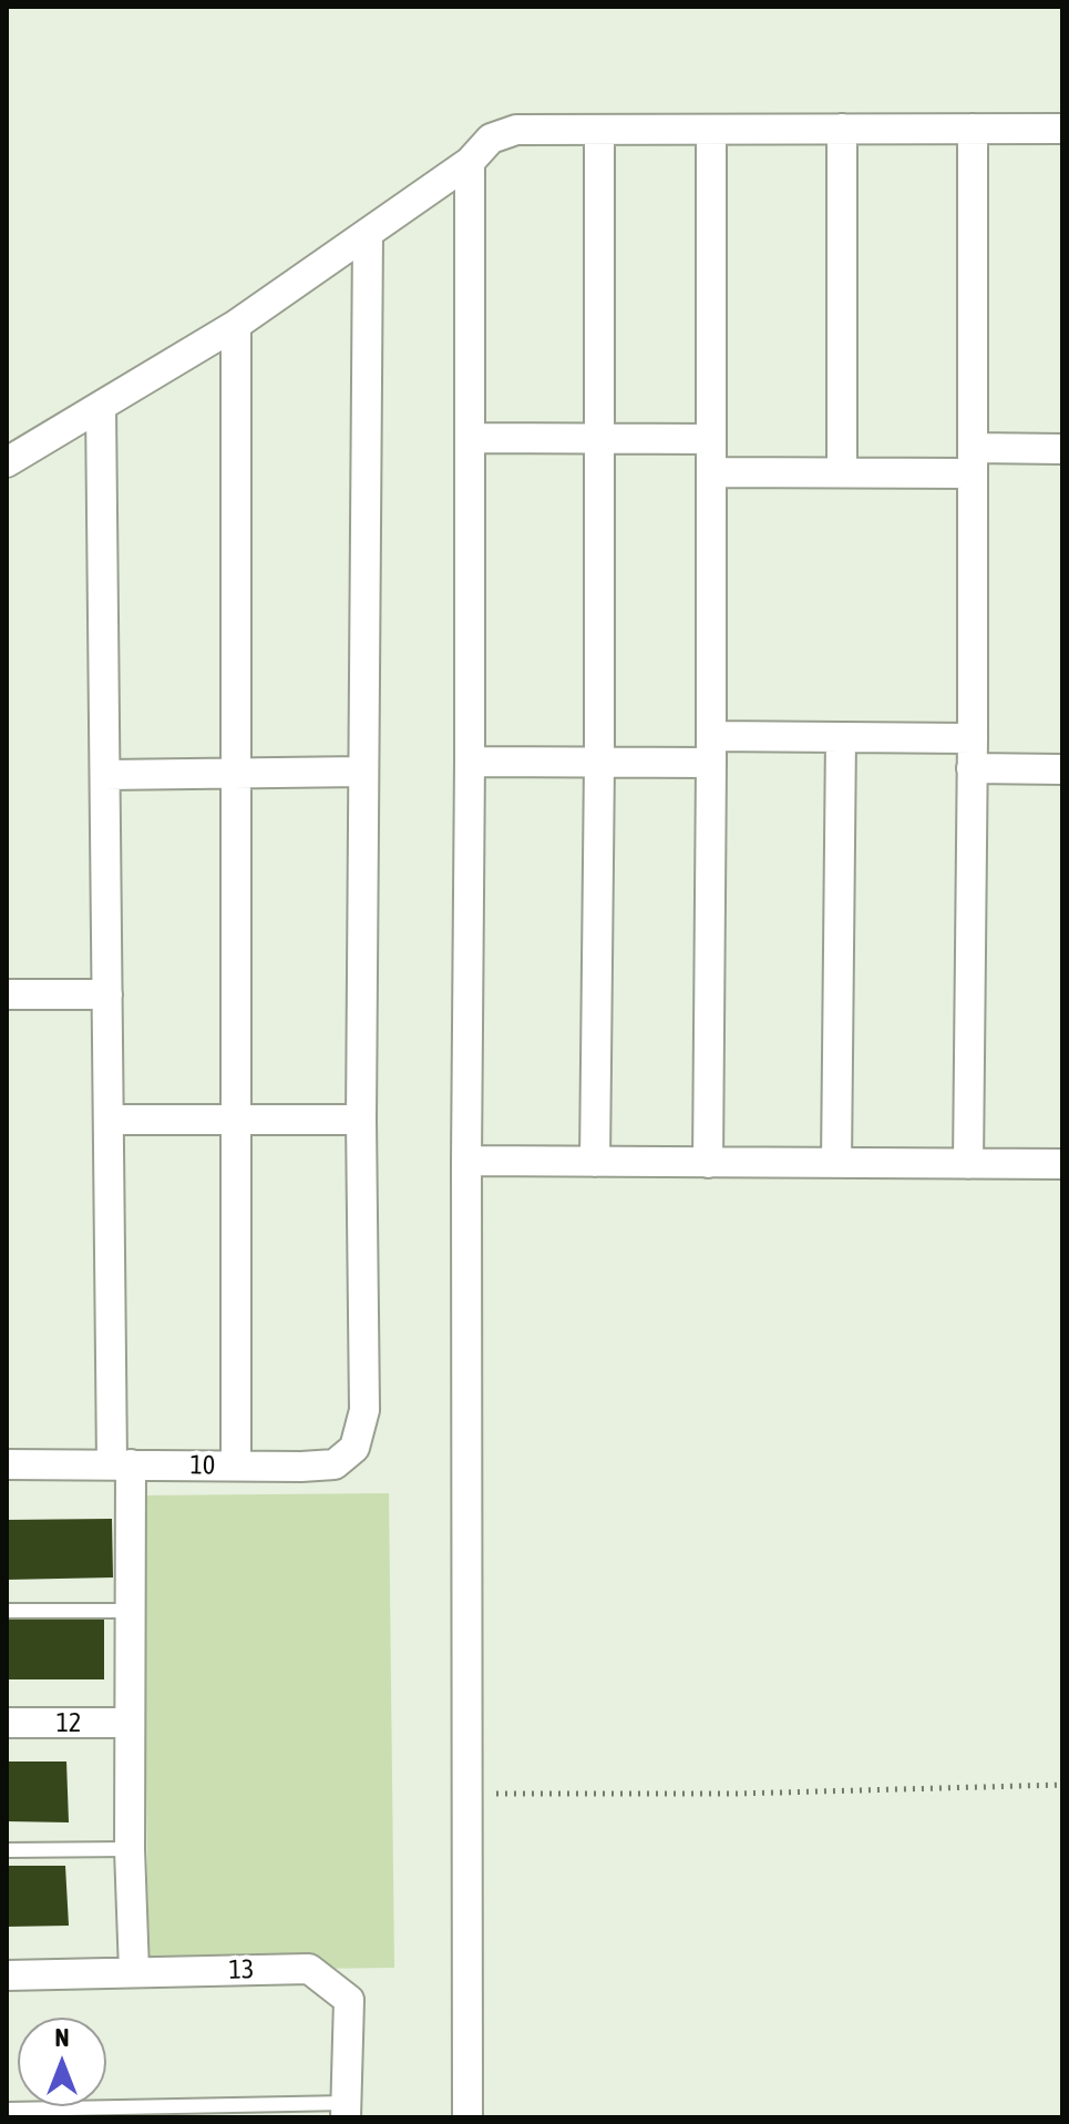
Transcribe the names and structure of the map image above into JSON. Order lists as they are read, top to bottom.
{
  "streets": {
    "street": ["10", "12", "13"]
  },
  "north": "top"
}
